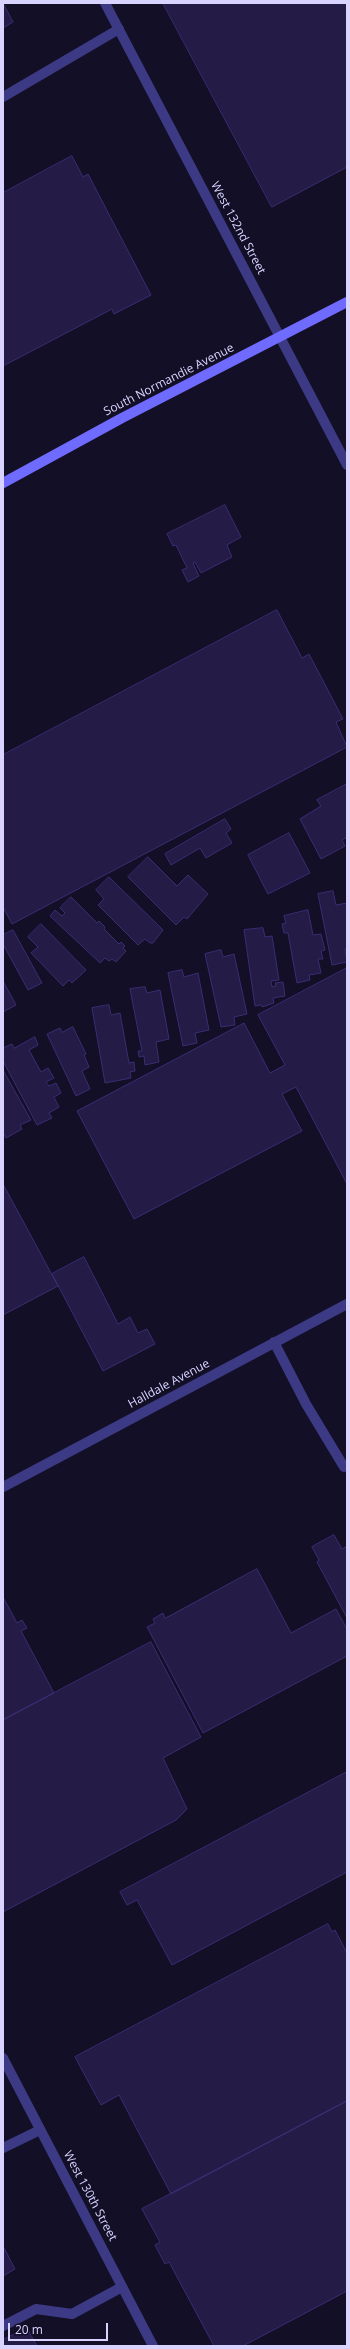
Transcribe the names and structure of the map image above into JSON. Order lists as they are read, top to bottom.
{
  "streets": {
    "main road": ["South Normandie Avenue"],
    "street": ["West 132nd Street", "Halldale Avenue", "West 130th Street"]
  },
  "crossings": [
    ["West 132nd Street", "South Normandie Avenue"]
  ],
  "scale_bar": "20 m"
}
